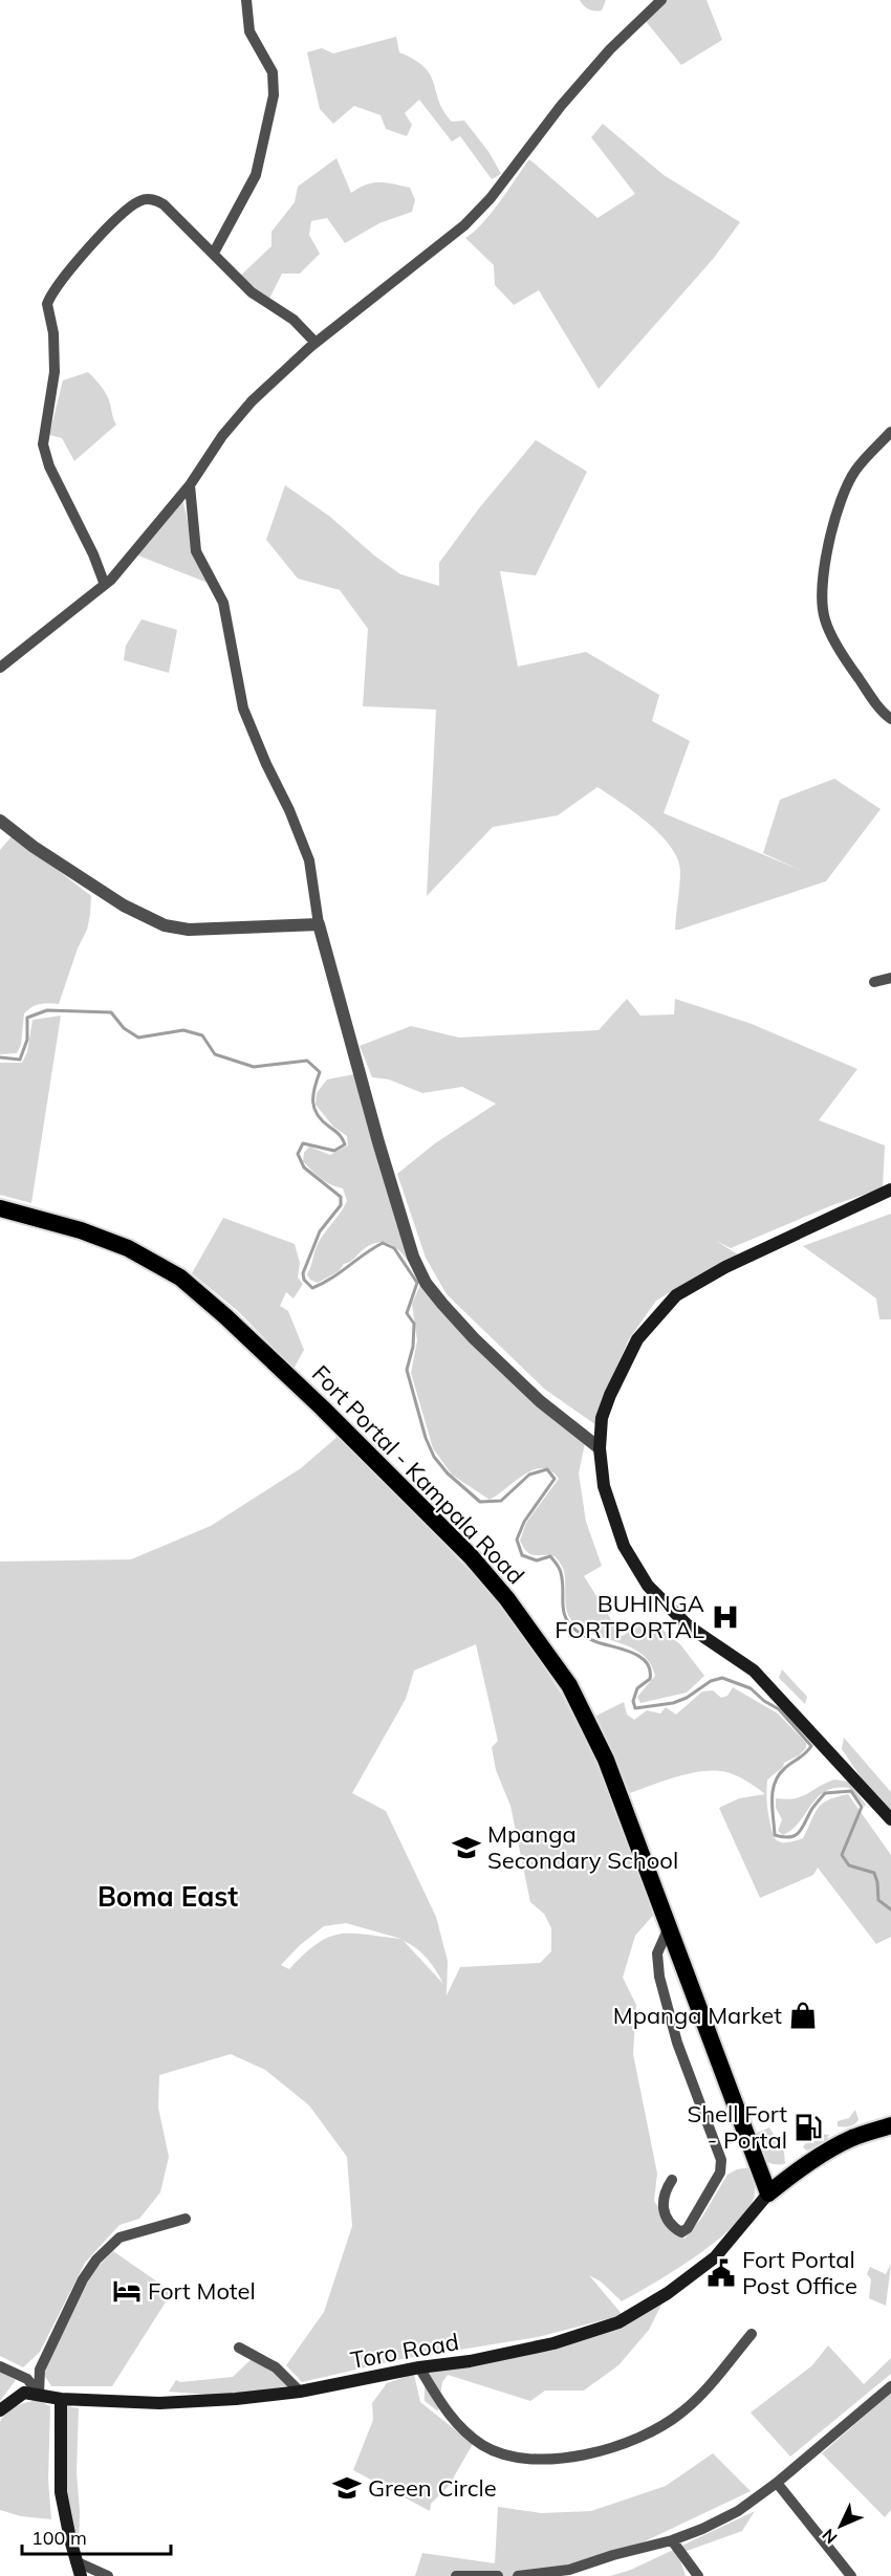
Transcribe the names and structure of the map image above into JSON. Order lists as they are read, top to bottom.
{
  "streets": {
    "highway": ["Fort Portal - Kampala Road"],
    "main road": ["Toro Road"]
  },
  "crossings": [
    ["Fort Portal - Kampala Road", "Toro Road"]
  ],
  "districts": ["Boma East"],
  "places": {
    "hospital": ["BUHINGA FORTPORTAL"],
    "school or university": ["Mpanga Secondary School", "Green Circle"],
    "shop": ["Mpanga Market"],
    "fuel station": ["Shell Fort - Portal"],
    "public building": ["Fort Portal Post Office"],
    "hotel": ["Fort Motel"]
  },
  "scale_bar": "100 m",
  "north": "bottom left"
}
